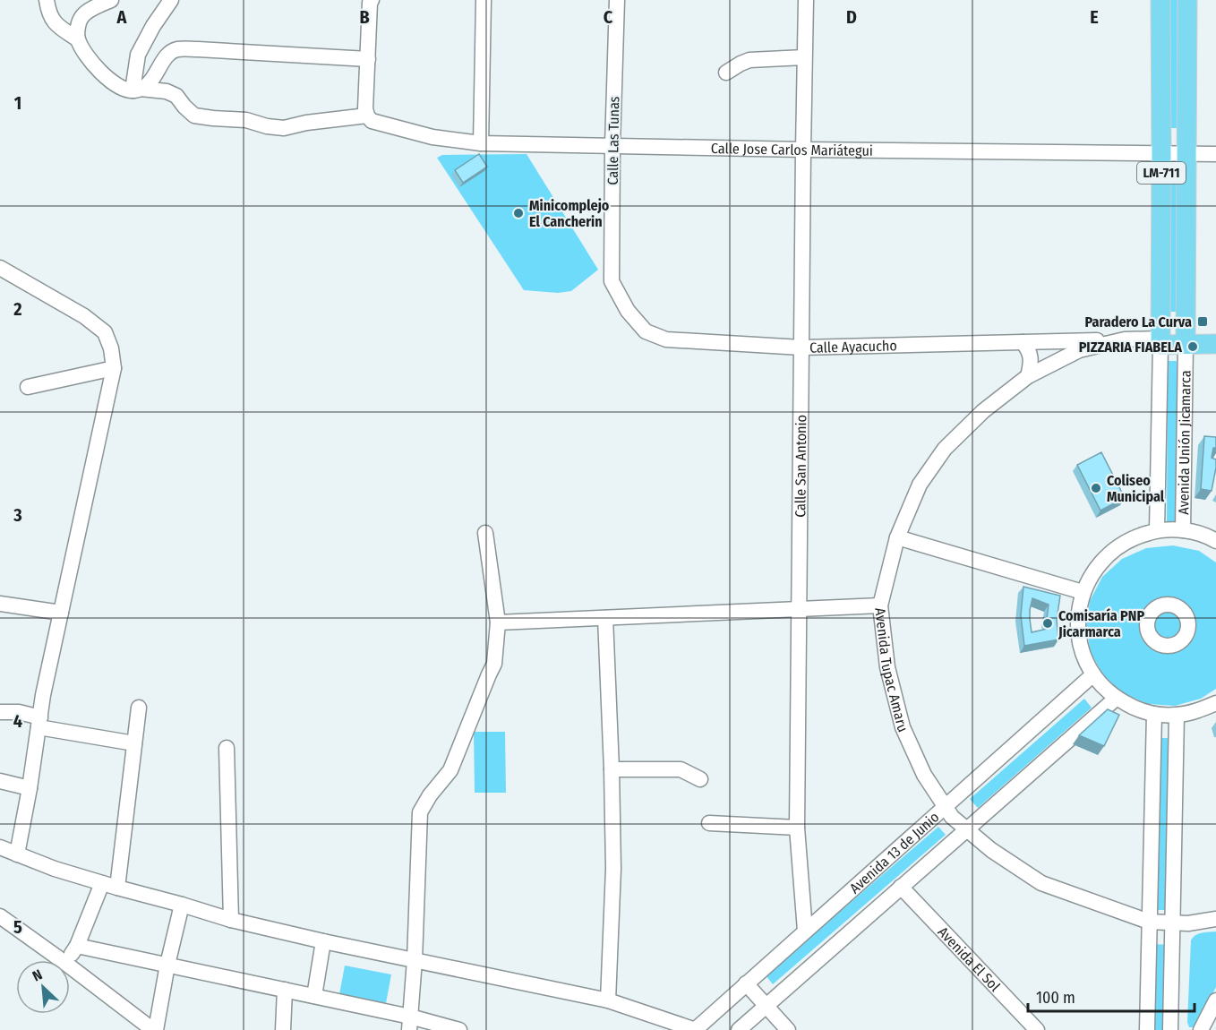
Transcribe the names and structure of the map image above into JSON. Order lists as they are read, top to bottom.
{
  "streets": {
    "main road": ["LM-711", "Avenida Unión Jicamarca"],
    "street": [
      "Calle Las Tunas",
      "Calle Jose Carlos Mariátegui",
      "Calle Ayacucho",
      "Calle San Antonio",
      "Avenida Tupac Amaru",
      "Avenida 13 de Junio",
      "Avenida El Sol"
    ]
  },
  "crossings": [
    ["Calle Las Tunas", "Calle Jose Carlos Mariátegui"],
    ["Calle Las Tunas", "Calle Ayacucho"],
    ["Calle Jose Carlos Mariátegui", "Avenida Unión Jicamarca"],
    ["Calle Jose Carlos Mariátegui", "Calle San Antonio"],
    ["Calle Ayacucho", "Calle San Antonio"],
    ["Calle Ayacucho", "Avenida Tupac Amaru"],
    ["Avenida Unión Jicamarca", "Avenida Tupac Amaru"],
    ["Calle San Antonio", "Avenida 13 de Junio"],
    ["Avenida Tupac Amaru", "Avenida 13 de Junio"],
    ["Avenida 13 de Junio", "Avenida El Sol"]
  ],
  "places": {
    "other": [
      "Minicomplejo El Cancherin",
      "PIZZARIA FIABELA",
      "Coliseo Municipal",
      "Comisaría PNP Jicarmarca"
    ],
    "transit": ["Paradero La Curva"]
  },
  "scale_bar": "100 m",
  "north": "top left",
  "grid": {
    "columns": [
      "A",
      "B",
      "C",
      "D",
      "E"
    ],
    "rows": [
      "1",
      "2",
      "3",
      "4",
      "5"
    ]
  }
}
